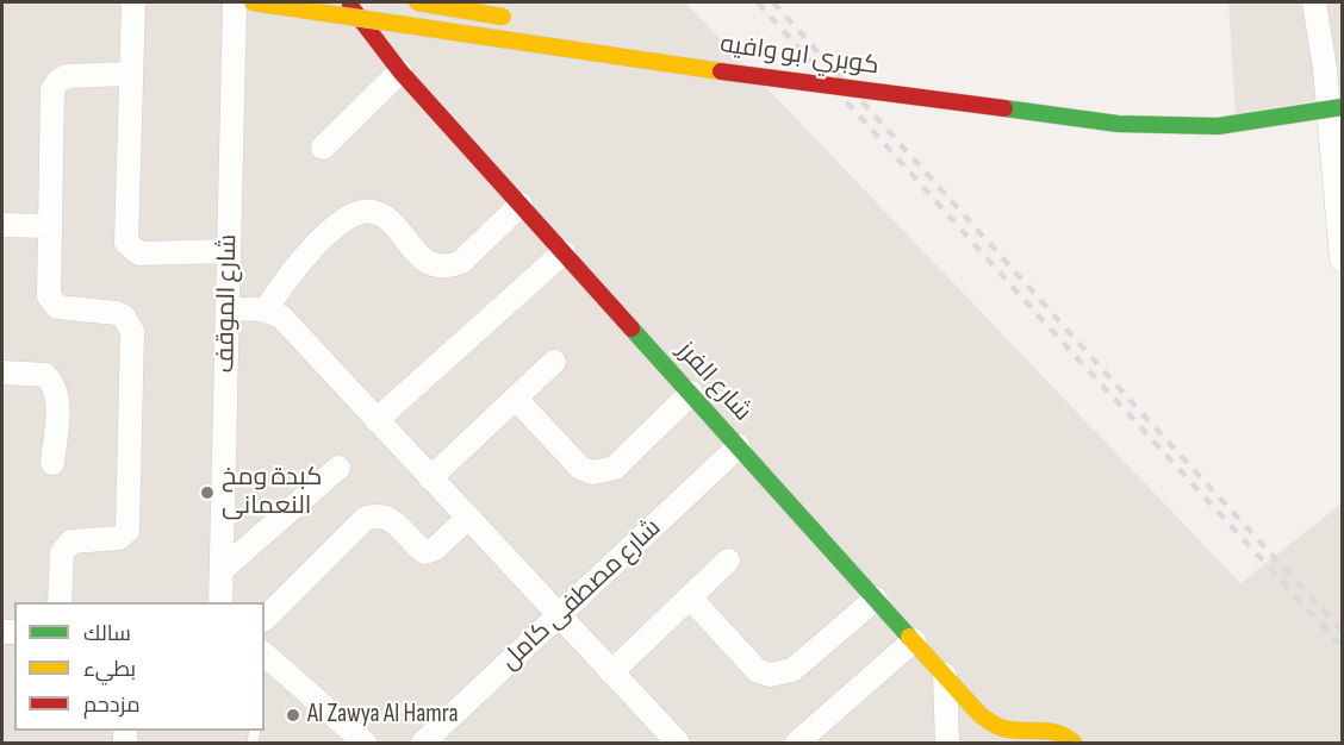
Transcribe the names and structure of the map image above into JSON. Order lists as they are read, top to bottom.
{
  "streets": {
    "main road": ["كوبري ابو وافيه", "شارع الفرز"],
    "street": ["شارع الموقف", "شارع مصطفى كامل"]
  },
  "crossings": [
    ["شارع الفرز", "شارع مصطفى كامل"]
  ],
  "places": ["كبدة ومخ النعمانى", "Al Zawya Al Hamra"],
  "legend": ["سالك", "بطيء", "مزدحم"]
}
